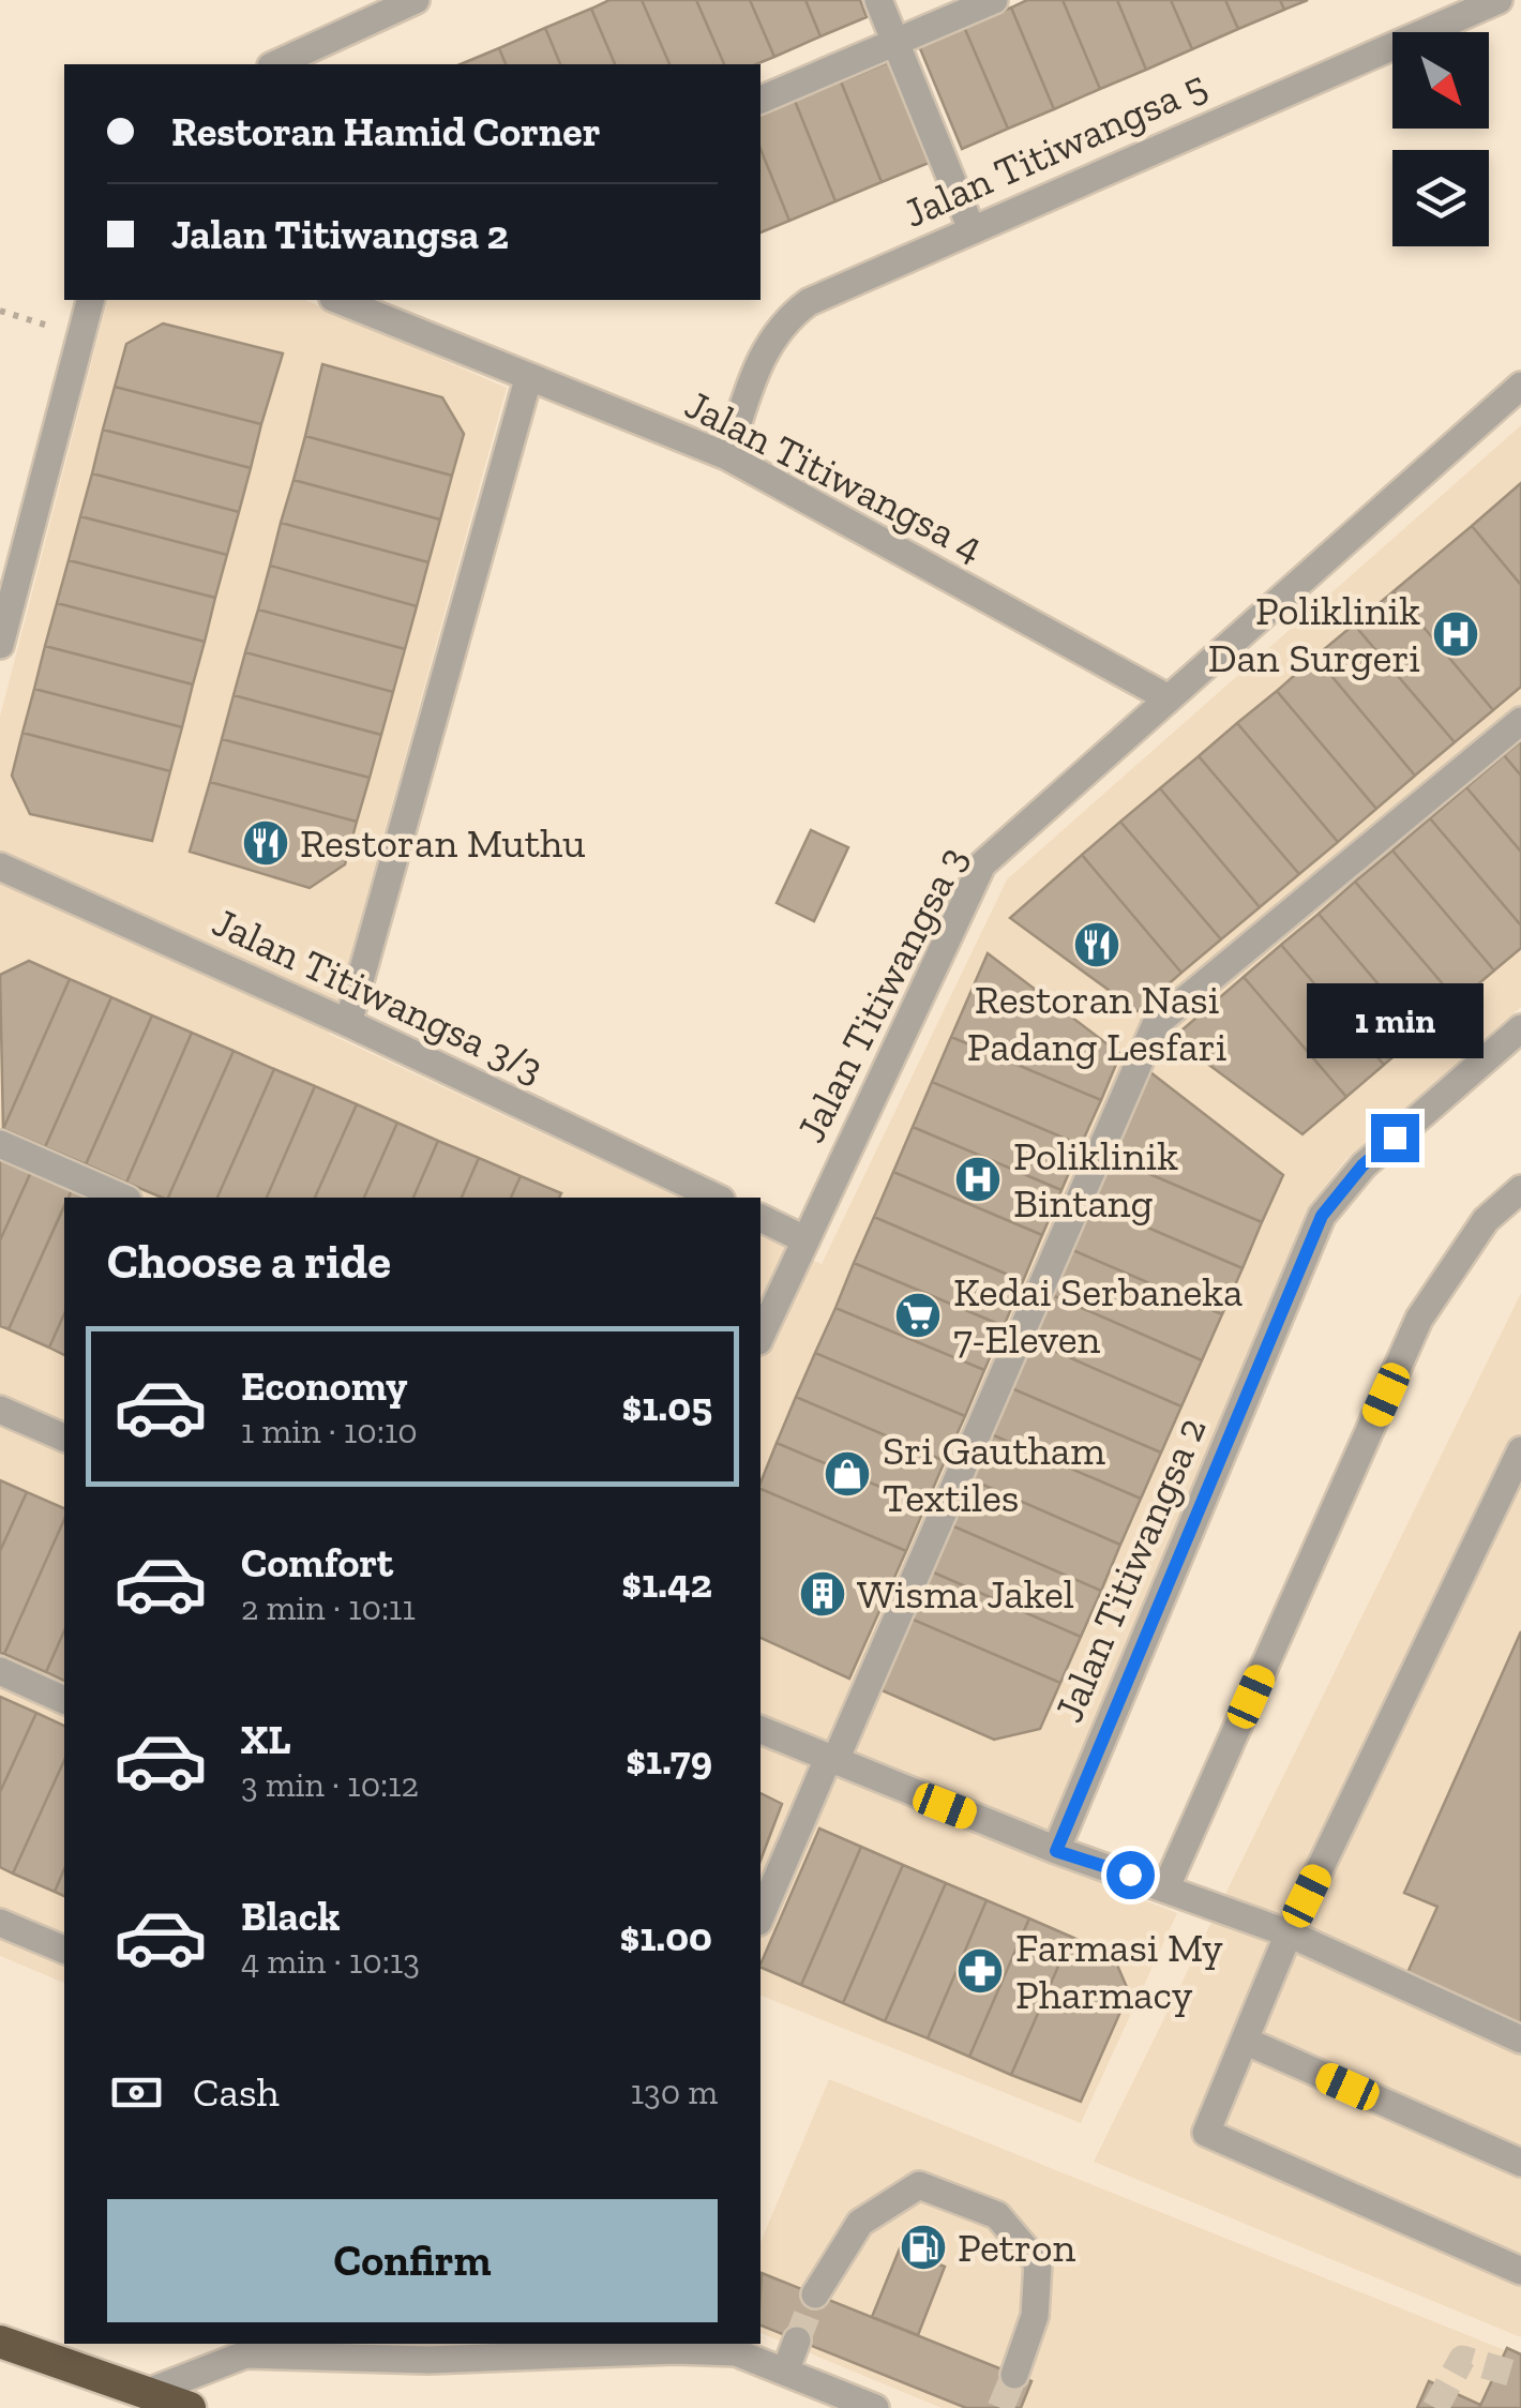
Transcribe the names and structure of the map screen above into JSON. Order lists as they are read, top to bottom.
{
  "streets": {
    "street": [
      "Jalan Titiwangsa 5",
      "Jalan Titiwangsa 4",
      "Jalan Titiwangsa 3",
      "Jalan Titiwangsa 3/3",
      "Jalan Titiwangsa 2"
    ]
  },
  "crossings": [
    ["Jalan Titiwangsa 5", "Jalan Titiwangsa 4"],
    ["Jalan Titiwangsa 4", "Jalan Titiwangsa 3"]
  ],
  "places": {
    "hospital": ["Poliklinik Dan Surgeri", "Poliklinik Bintang"],
    "restaurant": ["Restoran Muthu", "Restoran Nasi Padang Lesfari"],
    "supermarket": ["Kedai Serbaneka 7-Eleven"],
    "shop": ["Sri Gautham Textiles"],
    "building": ["Wisma Jakel"],
    "pharmacy": ["Farmasi My Pharmacy"],
    "fuel station": ["Petron"]
  },
  "north": "bottom right",
  "page": {
    "banner": ["Restoran Hamid Corner", "Jalan Titiwangsa 2"],
    "bubble": "1 min",
    "heading": "Choose a ride",
    "list": [
      {
        "name": "Economy",
        "note": "1 min · 10:10",
        "value": "$1.05"
      },
      {
        "name": "Comfort",
        "note": "2 min · 10:11",
        "value": "$1.42"
      },
      {
        "name": "XL",
        "note": "3 min · 10:12",
        "value": "$1.79"
      },
      {
        "name": "Black",
        "note": "4 min · 10:13",
        "value": "$1.00"
      }
    ],
    "pay": ["Cash", "130 m"],
    "buttons": "Confirm"
  }
}
